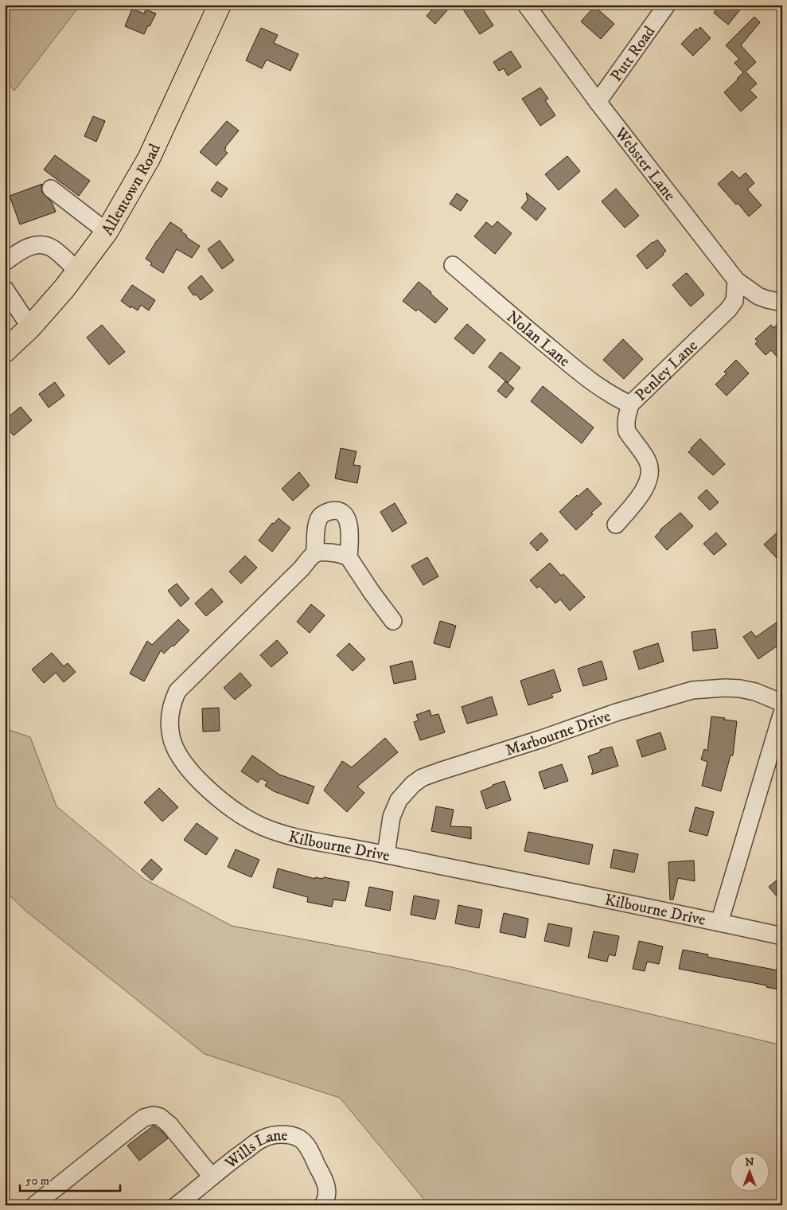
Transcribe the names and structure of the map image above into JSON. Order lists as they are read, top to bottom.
{
  "streets": {
    "main road": ["Allentown Road"],
    "street": [
      "Putt Road",
      "Webster Lane",
      "Nolan Lane",
      "Penley Lane",
      "Marbourne Drive",
      "Kilbourne Drive",
      "Wills Lane"
    ]
  },
  "crossings": [
    ["Putt Road", "Webster Lane"],
    ["Webster Lane", "Penley Lane"],
    ["Nolan Lane", "Penley Lane"],
    ["Marbourne Drive", "Kilbourne Drive"]
  ],
  "scale_bar": "50 m",
  "north": "top"
}
